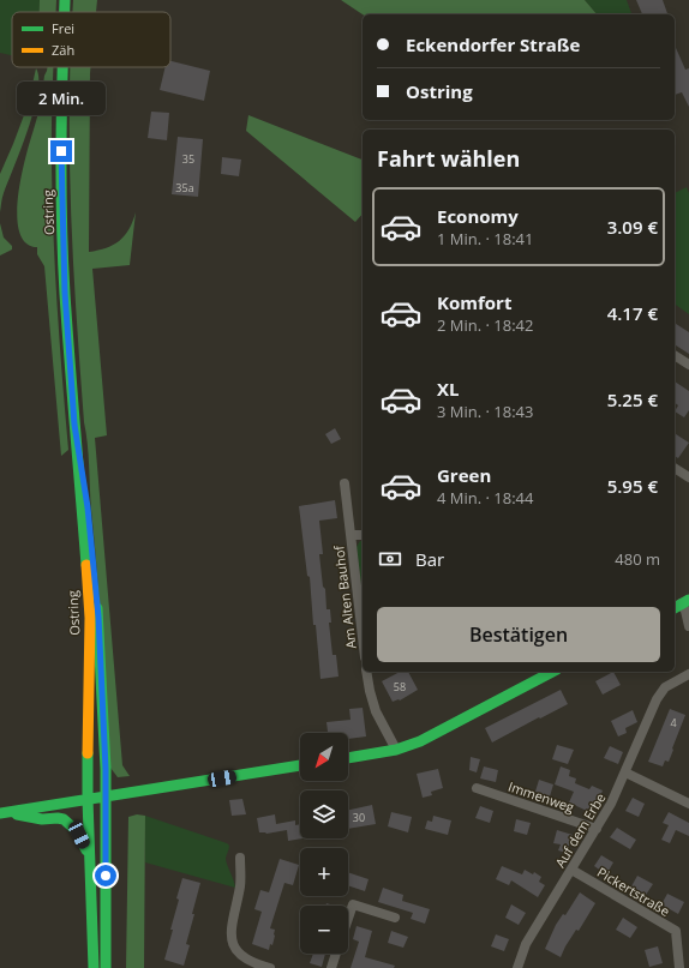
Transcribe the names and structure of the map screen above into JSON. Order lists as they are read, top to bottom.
{
  "streets": {
    "main road": ["Ostring"],
    "street": [
      "Am Alten Bauhof",
      "Immenweg",
      "Auf dem Erbe",
      "Pickertstraße"
    ]
  },
  "crossings": [
    ["Immenweg", "Auf dem Erbe"],
    ["Auf dem Erbe", "Pickertstraße"]
  ],
  "house_numbers": [
    "35",
    "35a",
    "58",
    "4",
    "30"
  ],
  "legend": ["Frei", "Zäh"],
  "north": "bottom left",
  "page": {
    "banner": ["Eckendorfer Straße", "Ostring"],
    "bubble": "2 Min.",
    "heading": "Fahrt wählen",
    "list": [
      {
        "name": "Economy",
        "note": "1 Min. · 18:41",
        "value": "3.09 €"
      },
      {
        "name": "Komfort",
        "note": "2 Min. · 18:42",
        "value": "4.17 €"
      },
      {
        "name": "XL",
        "note": "3 Min. · 18:43",
        "value": "5.25 €"
      },
      {
        "name": "Green",
        "note": "4 Min. · 18:44",
        "value": "5.95 €"
      }
    ],
    "pay": ["Bar", "480 m"],
    "buttons": "Bestätigen",
    "map_buttons": ["+", "−"]
  }
}
